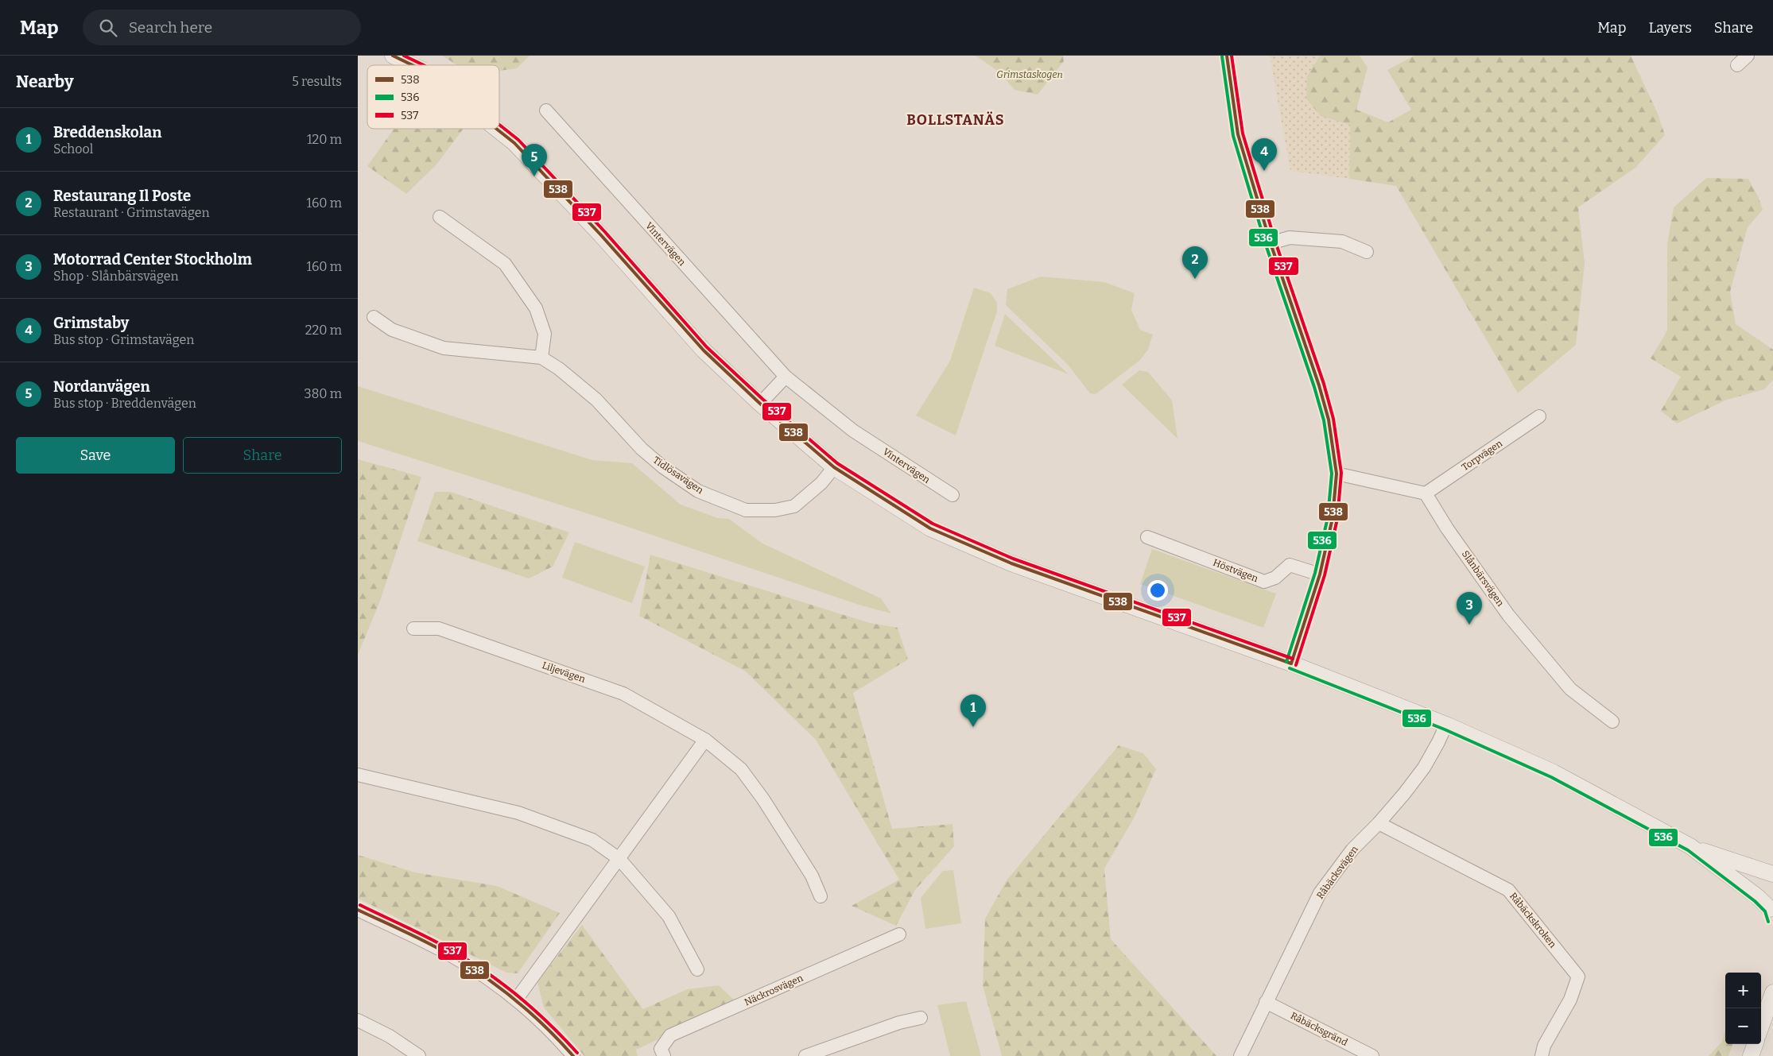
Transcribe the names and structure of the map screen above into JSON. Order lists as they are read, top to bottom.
{
  "streets": {
    "street": [
      "Vintervägen",
      "Torpvägen",
      "Tidlösavägen",
      "Höstvägen",
      "Slånbärsvägen",
      "Liljevägen",
      "Råbäcksvägen",
      "Råbäckskroken",
      "Näckrosvägen",
      "Råbäcksgränd"
    ]
  },
  "crossings": [
    ["Torpvägen", "Slånbärsvägen"],
    ["Råbäcksvägen", "Råbäckskroken"],
    ["Råbäcksvägen", "Råbäcksgränd"]
  ],
  "districts": ["BOLLSTANÄS"],
  "parks": ["Grimstaskogen"],
  "lines": ["transit line 538", "transit line 537", "transit line 536"],
  "legend": ["538", "536", "537"],
  "page": {
    "header": "Map",
    "search": "Search here",
    "nav": ["Map", "Layers", "Share"],
    "heading": ["Nearby", "5 results"],
    "list": [
      {
        "mark": "1",
        "name": "Breddenskolan",
        "note": "School",
        "value": "120 m"
      },
      {
        "mark": "2",
        "name": "Restaurang Il Poste",
        "note": "Restaurant · Grimstavägen",
        "value": "160 m"
      },
      {
        "mark": "3",
        "name": "Motorrad Center Stockholm",
        "note": "Shop · Slånbärsvägen",
        "value": "160 m"
      },
      {
        "mark": "4",
        "name": "Grimstaby",
        "note": "Bus stop · Grimstavägen",
        "value": "220 m"
      },
      {
        "mark": "5",
        "name": "Nordanvägen",
        "note": "Bus stop · Breddenvägen",
        "value": "380 m"
      }
    ],
    "pins": [
      "4",
      "5",
      "2",
      "3",
      "1"
    ],
    "buttons": ["Save", "Share"],
    "map_buttons": ["+", "−"]
  }
}
